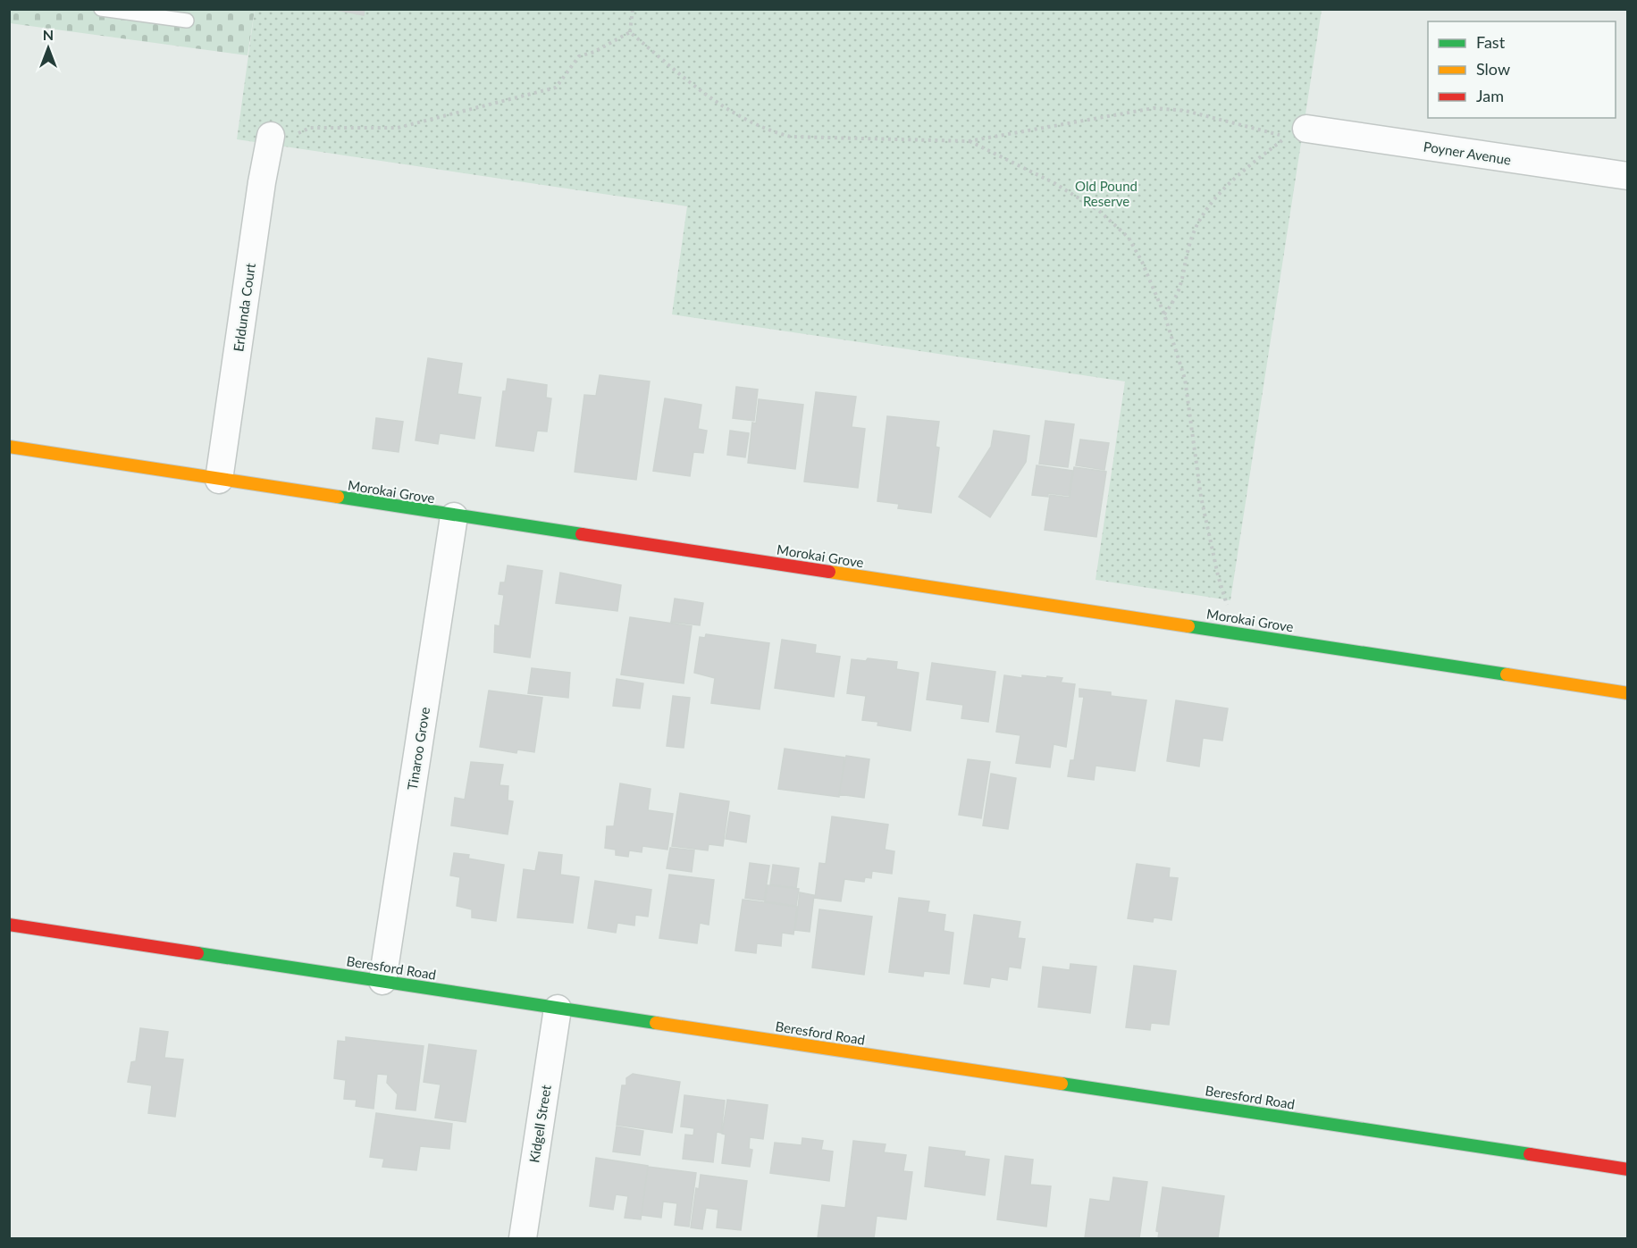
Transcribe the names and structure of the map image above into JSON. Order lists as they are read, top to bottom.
{
  "streets": {
    "street": [
      "Poyner Avenue",
      "Erldunda Court",
      "Morokai Grove",
      "Tinaroo Grove",
      "Beresford Road",
      "Kidgell Street"
    ]
  },
  "crossings": [
    ["Erldunda Court", "Morokai Grove"],
    ["Morokai Grove", "Tinaroo Grove"],
    ["Tinaroo Grove", "Beresford Road"],
    ["Beresford Road", "Kidgell Street"]
  ],
  "parks": ["Old Pound Reserve"],
  "legend": ["Fast", "Slow", "Jam"],
  "north": "top"
}
